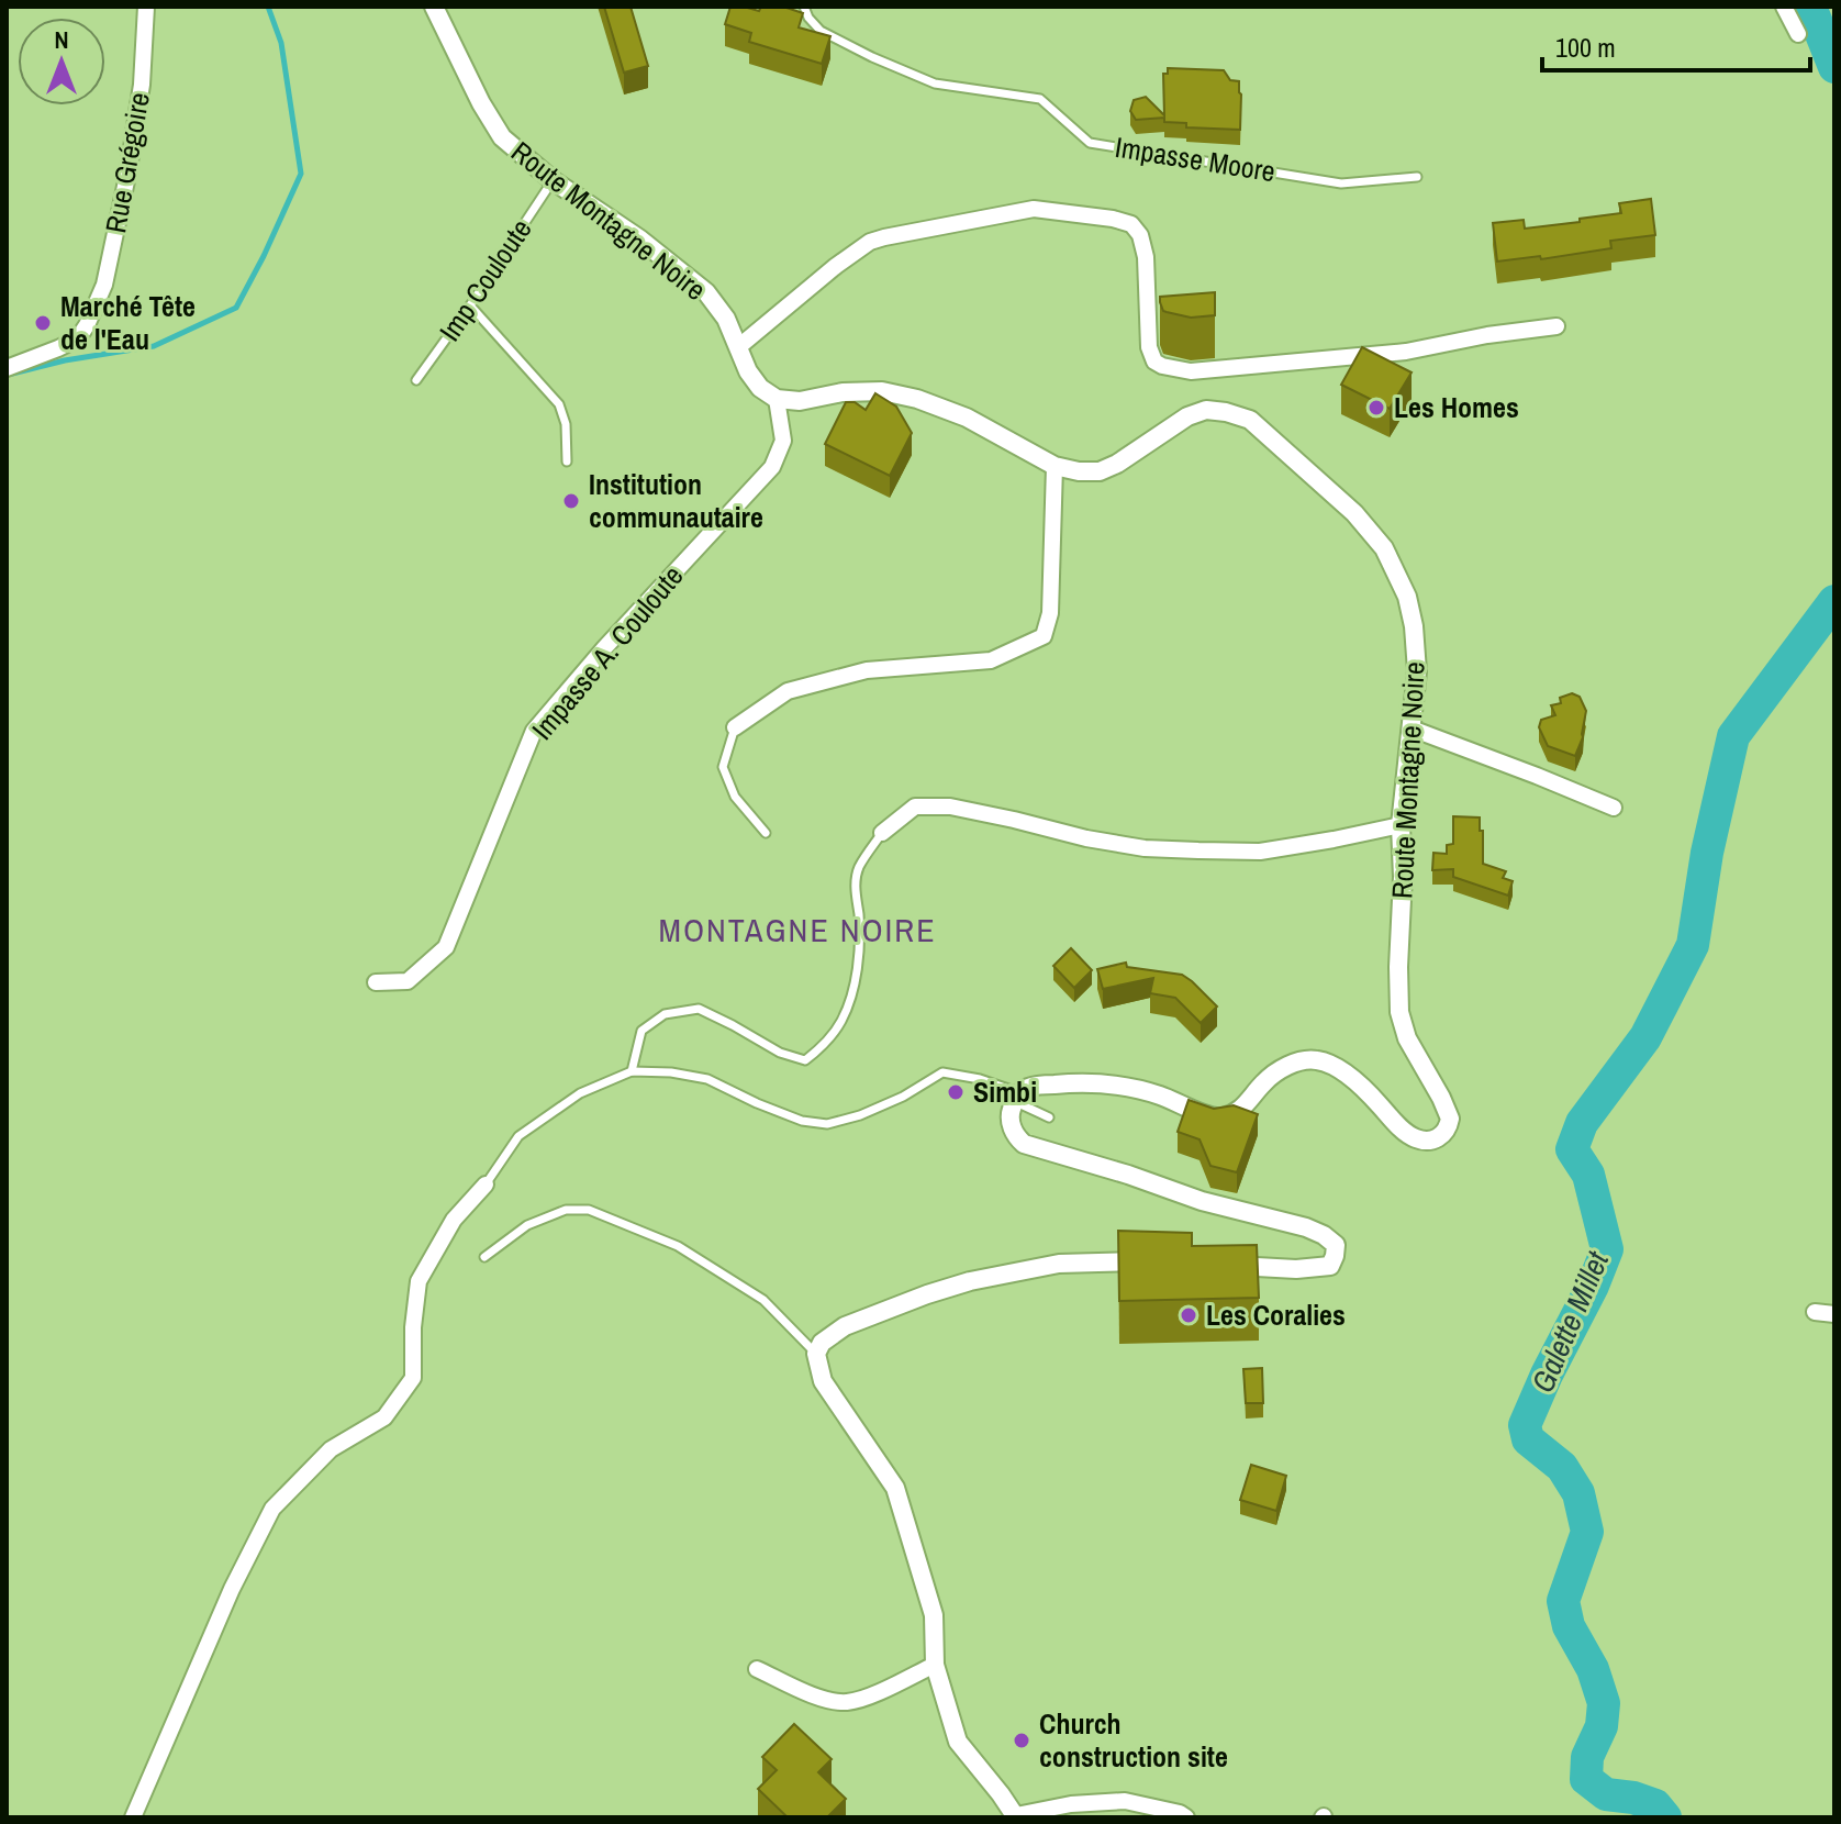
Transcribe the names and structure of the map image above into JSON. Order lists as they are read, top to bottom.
{
  "streets": {
    "street": ["Rue Grégoire", "Route Montagne Noire", "Impasse A. Couloute"],
    "lane": ["Impasse Moore", "Imp Couloute"]
  },
  "crossings": [
    ["Route Montagne Noire", "Imp Couloute"],
    ["Route Montagne Noire", "Impasse A. Couloute"]
  ],
  "districts": ["MONTAGNE NOIRE"],
  "water": ["Galette Millet"],
  "places": [
    "Marché Tête de l'Eau",
    "Les Homes",
    "Institution communautaire",
    "Simbi",
    "Les Coralies",
    "Church construction site"
  ],
  "scale_bar": "100 m",
  "north": "top"
}
